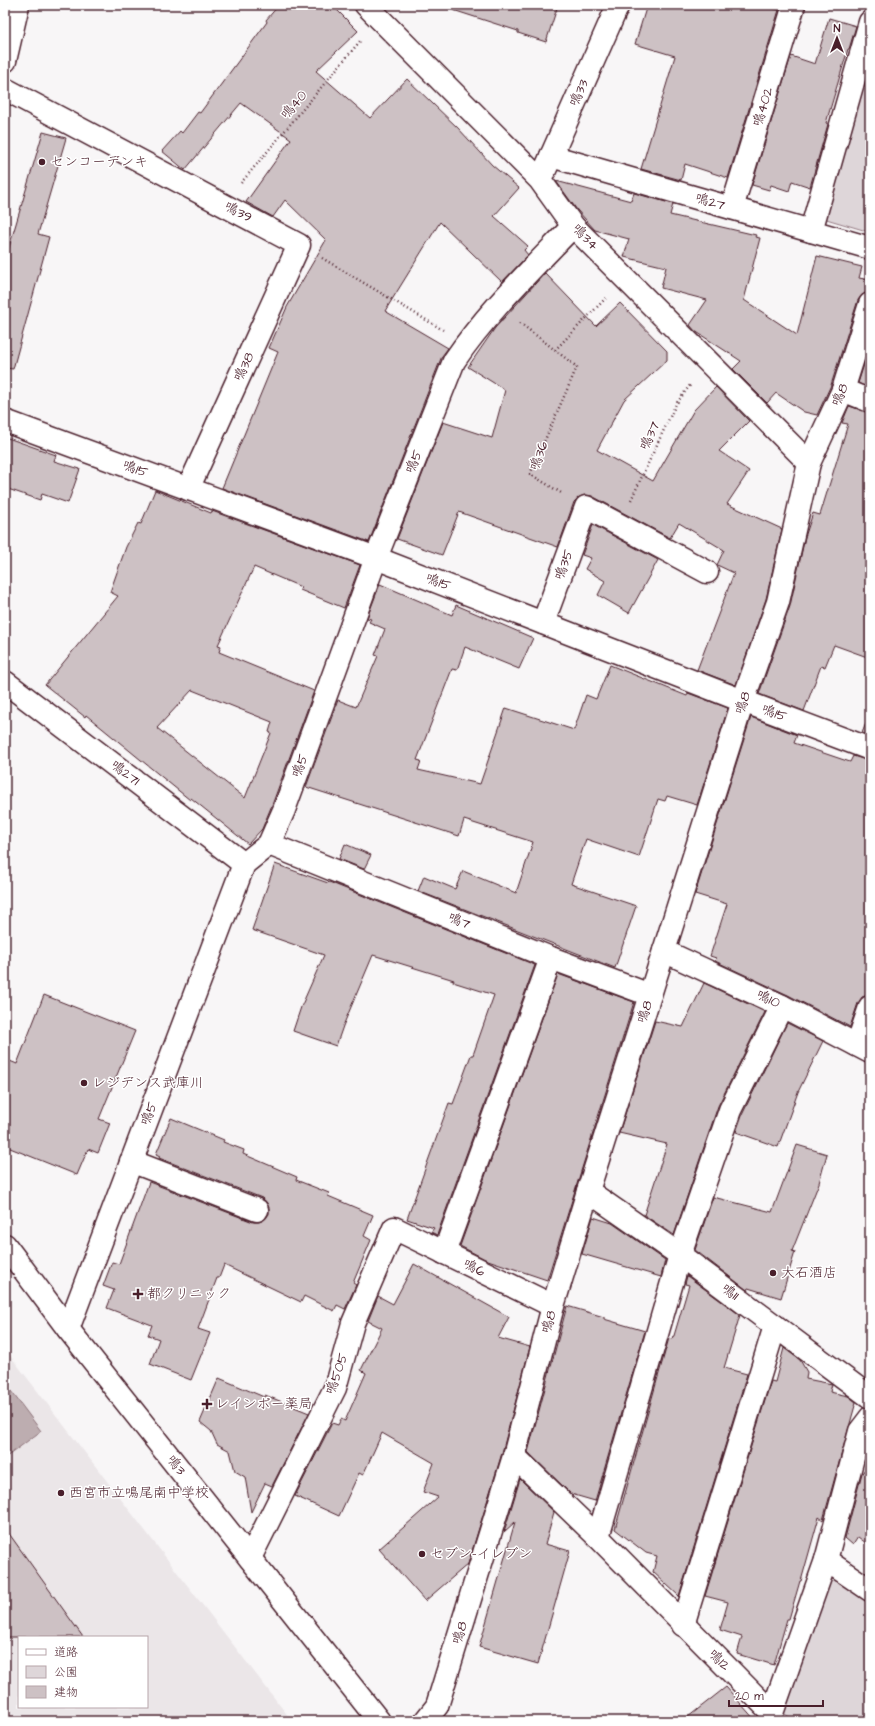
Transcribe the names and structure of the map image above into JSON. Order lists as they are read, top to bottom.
{
  "streets": {
    "street": [
      "鳴33",
      "鳴402",
      "鳴27",
      "鳴39",
      "鳴34",
      "鳴38",
      "鳴8",
      "鳴5",
      "鳴15",
      "鳴35",
      "鳴271",
      "鳴7",
      "鳴10",
      "鳴6",
      "鳴11",
      "鳴505",
      "鳴3",
      "鳴12"
    ],
    "path": ["鳴40", "鳴37", "鳴36"]
  },
  "crossings": [
    ["鳴33", "鳴27"],
    ["鳴33", "鳴34"],
    ["鳴40", "鳴39"],
    ["鳴40", "鳴34"],
    ["鳴402", "鳴27"],
    ["鳴39", "鳴38"],
    ["鳴34", "鳴8"],
    ["鳴34", "鳴37"],
    ["鳴34", "鳴5"],
    ["鳴38", "鳴15"],
    ["鳴8", "鳴15"],
    ["鳴8", "鳴7"],
    ["鳴8", "鳴10"],
    ["鳴8", "鳴6"],
    ["鳴8", "鳴11"],
    ["鳴8", "鳴12"],
    ["鳴36", "鳴5"],
    ["鳴36", "鳴35"],
    ["鳴5", "鳴15"],
    ["鳴5", "鳴271"],
    ["鳴5", "鳴7"],
    ["鳴5", "鳴3"],
    ["鳴15", "鳴35"],
    ["鳴6", "鳴505"],
    ["鳴505", "鳴3"]
  ],
  "places": {
    "other": [
      "センコーデンキ",
      "レジデンス武庫川",
      "大石酒店",
      "西宮市立鳴尾南中学校",
      "セブン-イレブン"
    ],
    "health": ["都クリニック", "レインボー薬局"]
  },
  "legend": ["道路", "公園", "建物"],
  "scale_bar": "20 m",
  "north": "top"
}
